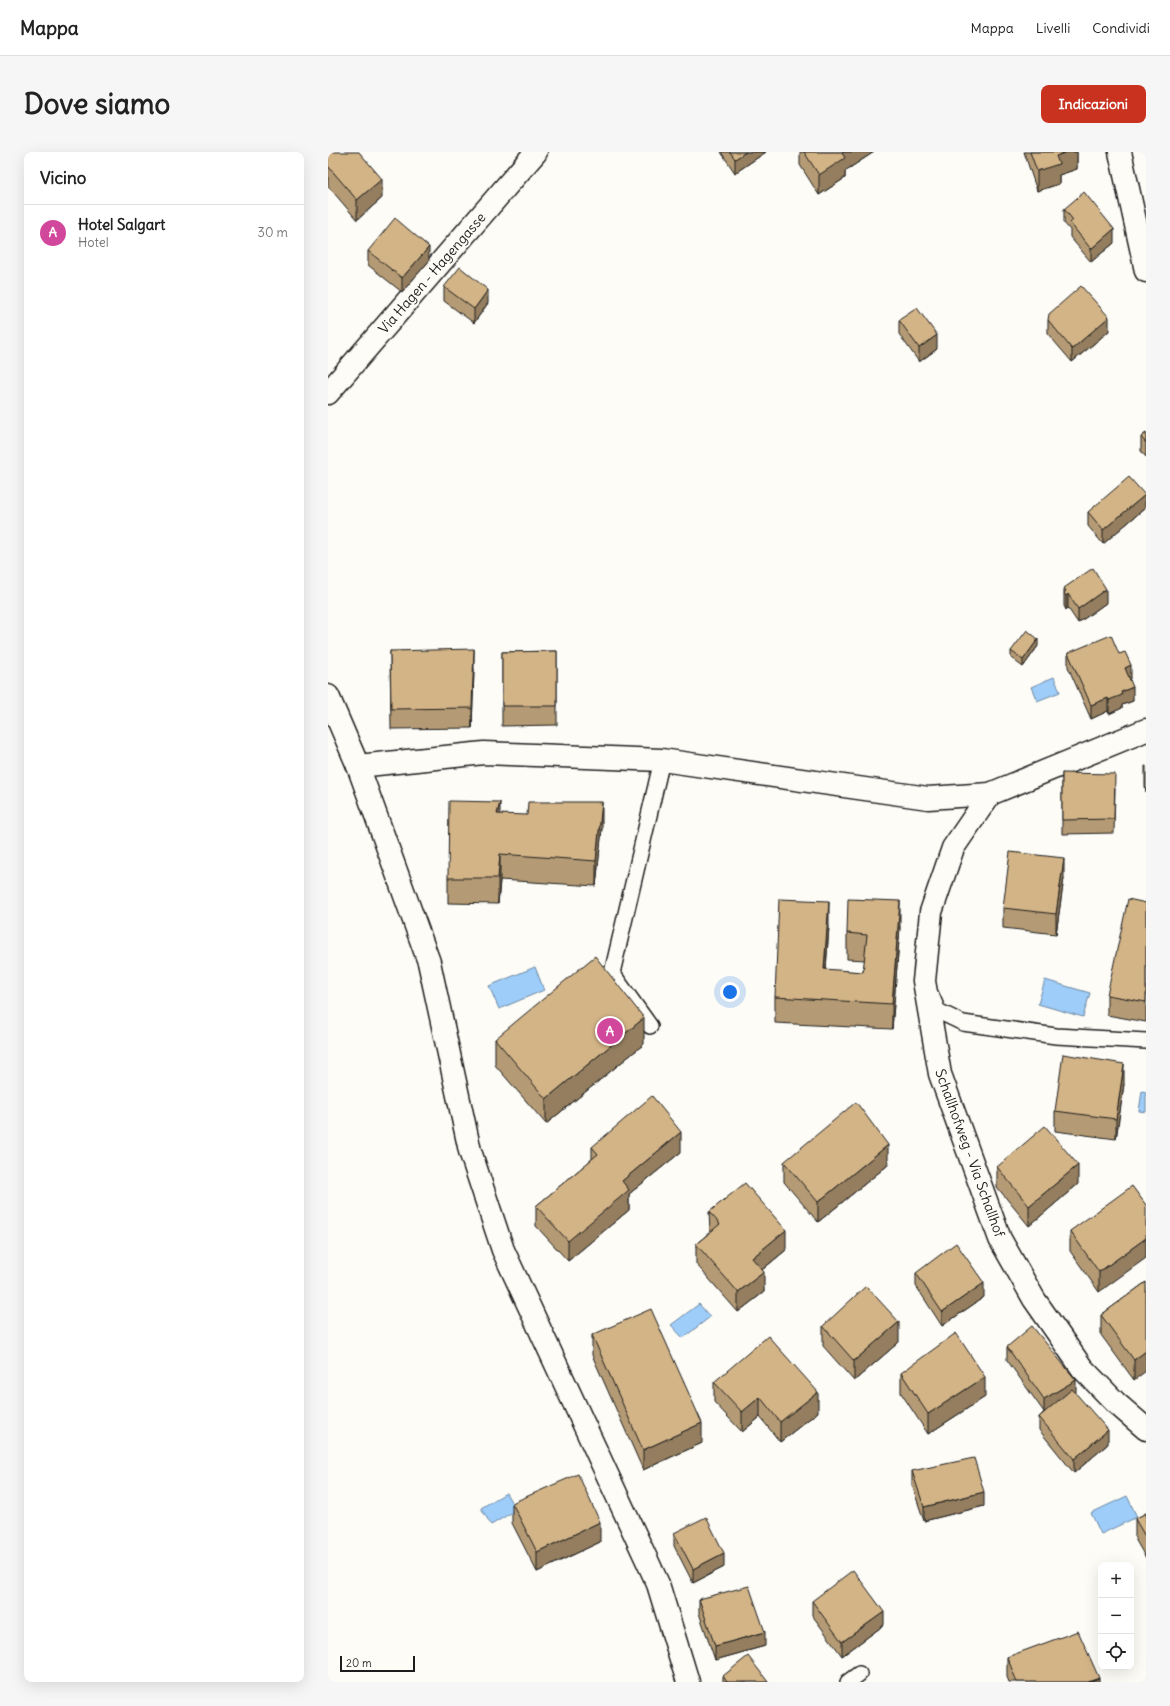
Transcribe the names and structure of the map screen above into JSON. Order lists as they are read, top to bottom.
{
  "streets": {
    "street": ["Via Hagen - Hagengasse", "Schallhofweg - Via Schallhof"]
  },
  "scale_bar": "20 m",
  "page": {
    "header": "Mappa",
    "nav": ["Mappa", "Livelli", "Condividi"],
    "buttons": "Indicazioni",
    "title": "Dove siamo",
    "heading": "Vicino",
    "list": [
      {
        "mark": "A",
        "name": "Hotel Salgart",
        "note": "Hotel",
        "value": "30 m"
      }
    ],
    "pins": "A",
    "map_buttons": ["+", "−"],
    "scale": "20 m"
  }
}
